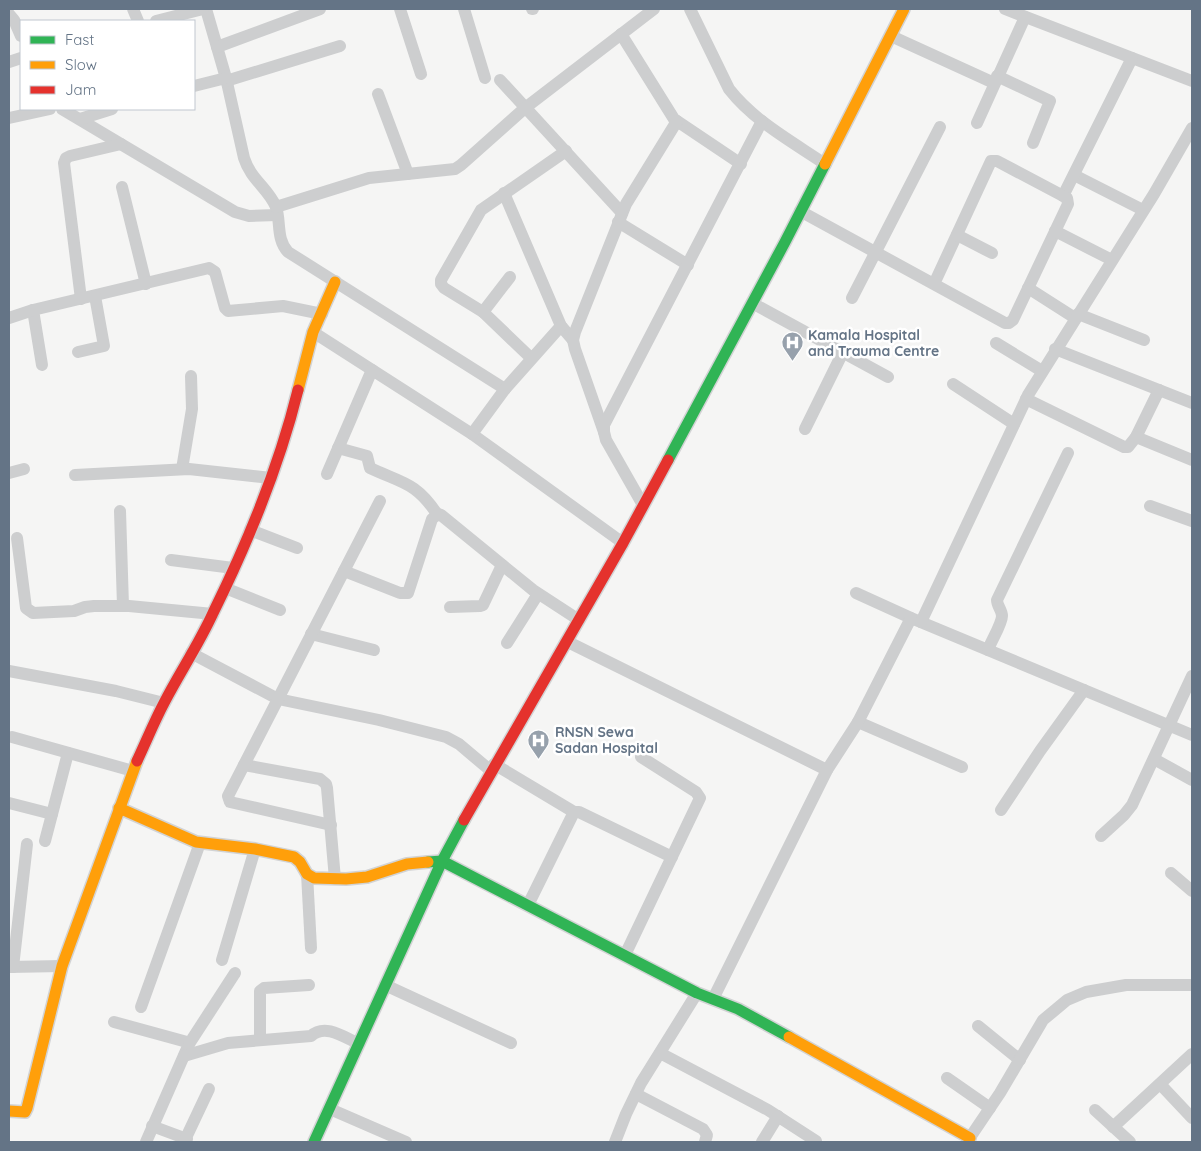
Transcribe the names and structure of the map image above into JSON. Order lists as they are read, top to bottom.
{
  "places": {
    "hospital": ["Kamala Hospital and Trauma Centre", "RNSN Sewa Sadan Hospital"]
  },
  "legend": ["Fast", "Slow", "Jam"]
}
